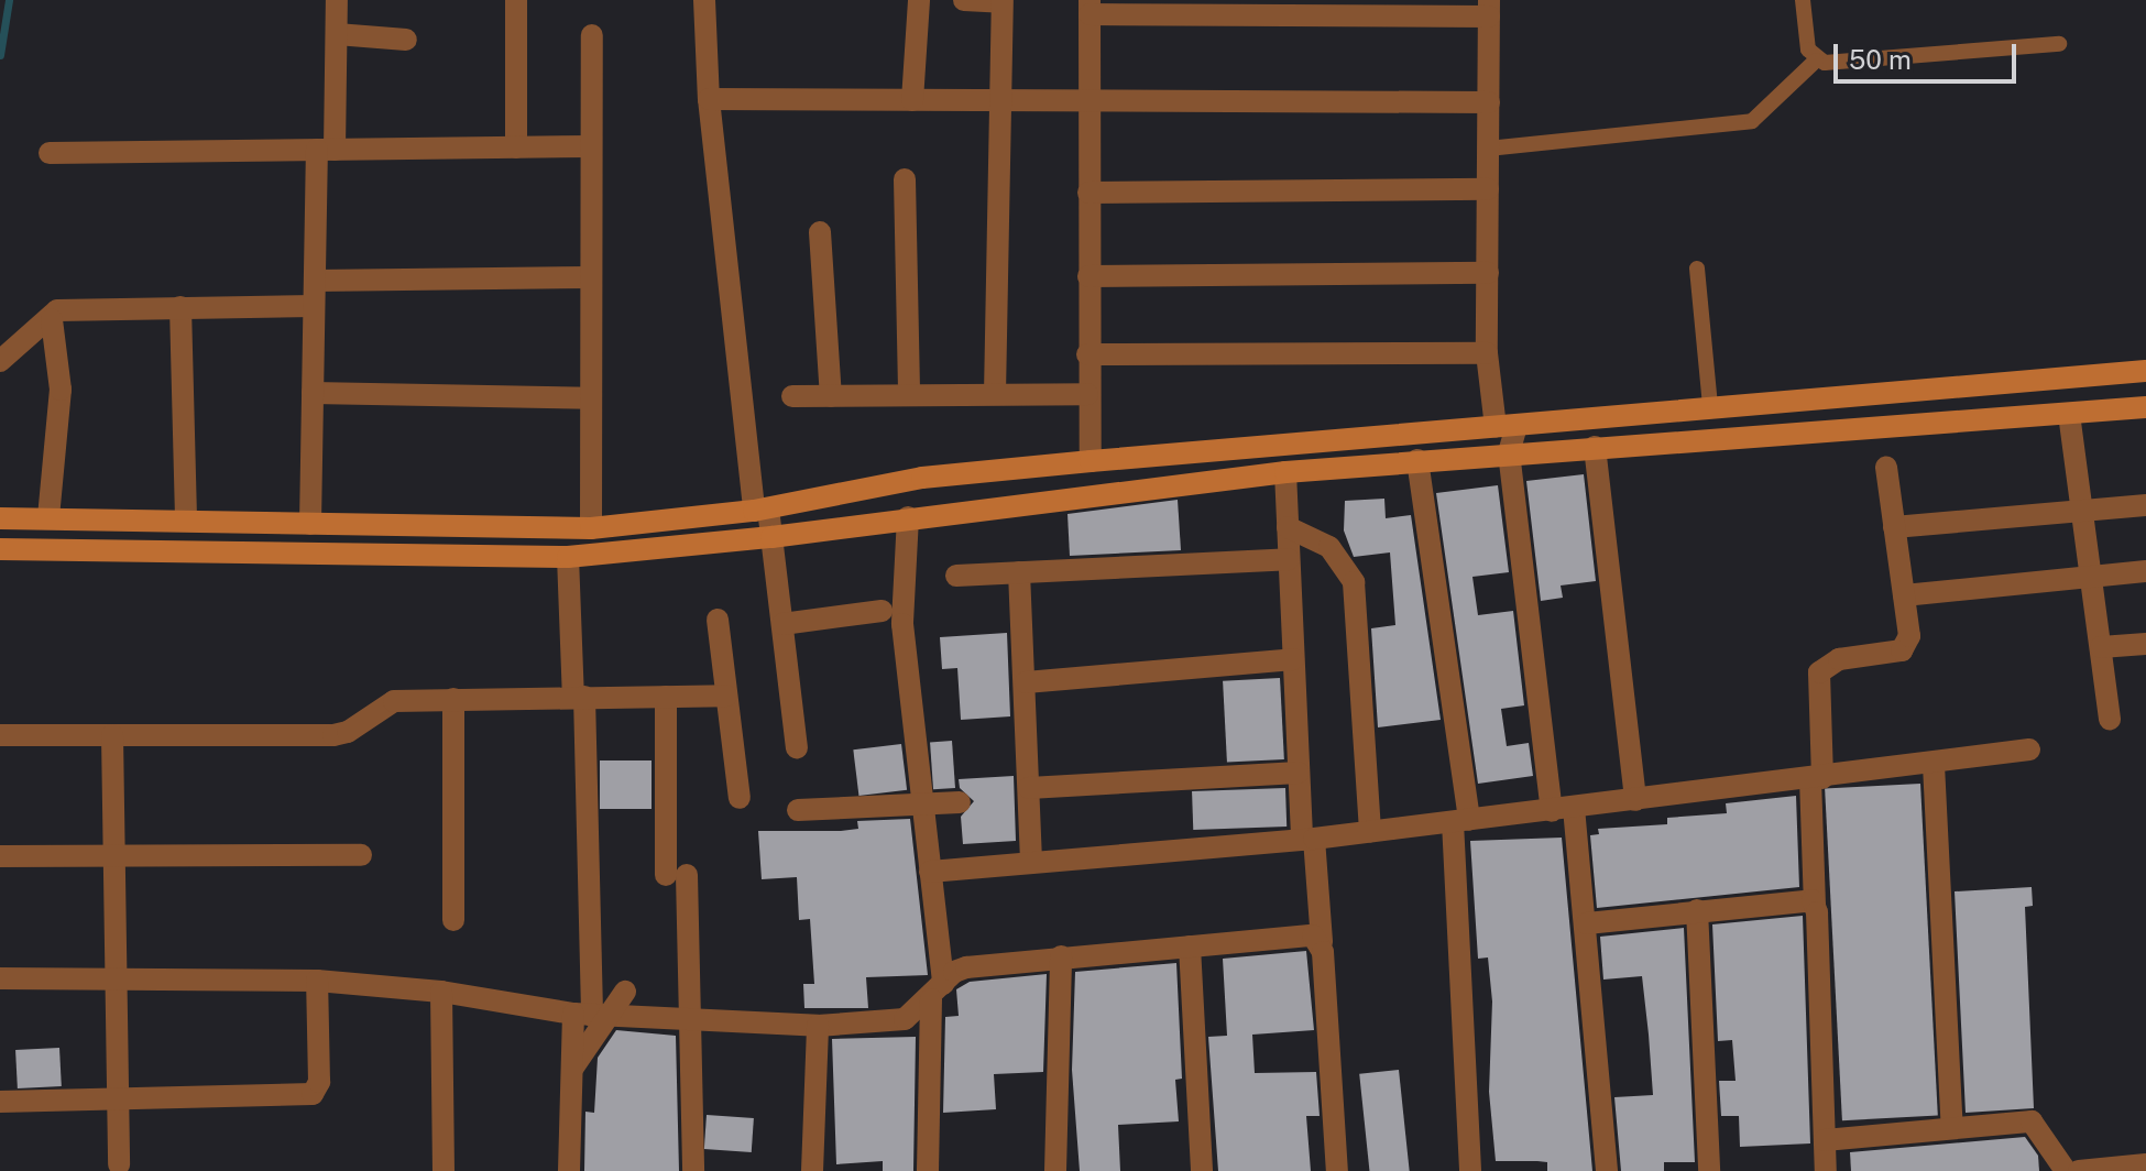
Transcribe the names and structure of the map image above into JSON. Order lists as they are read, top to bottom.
{
  "scale_bar": "50 m"
}
